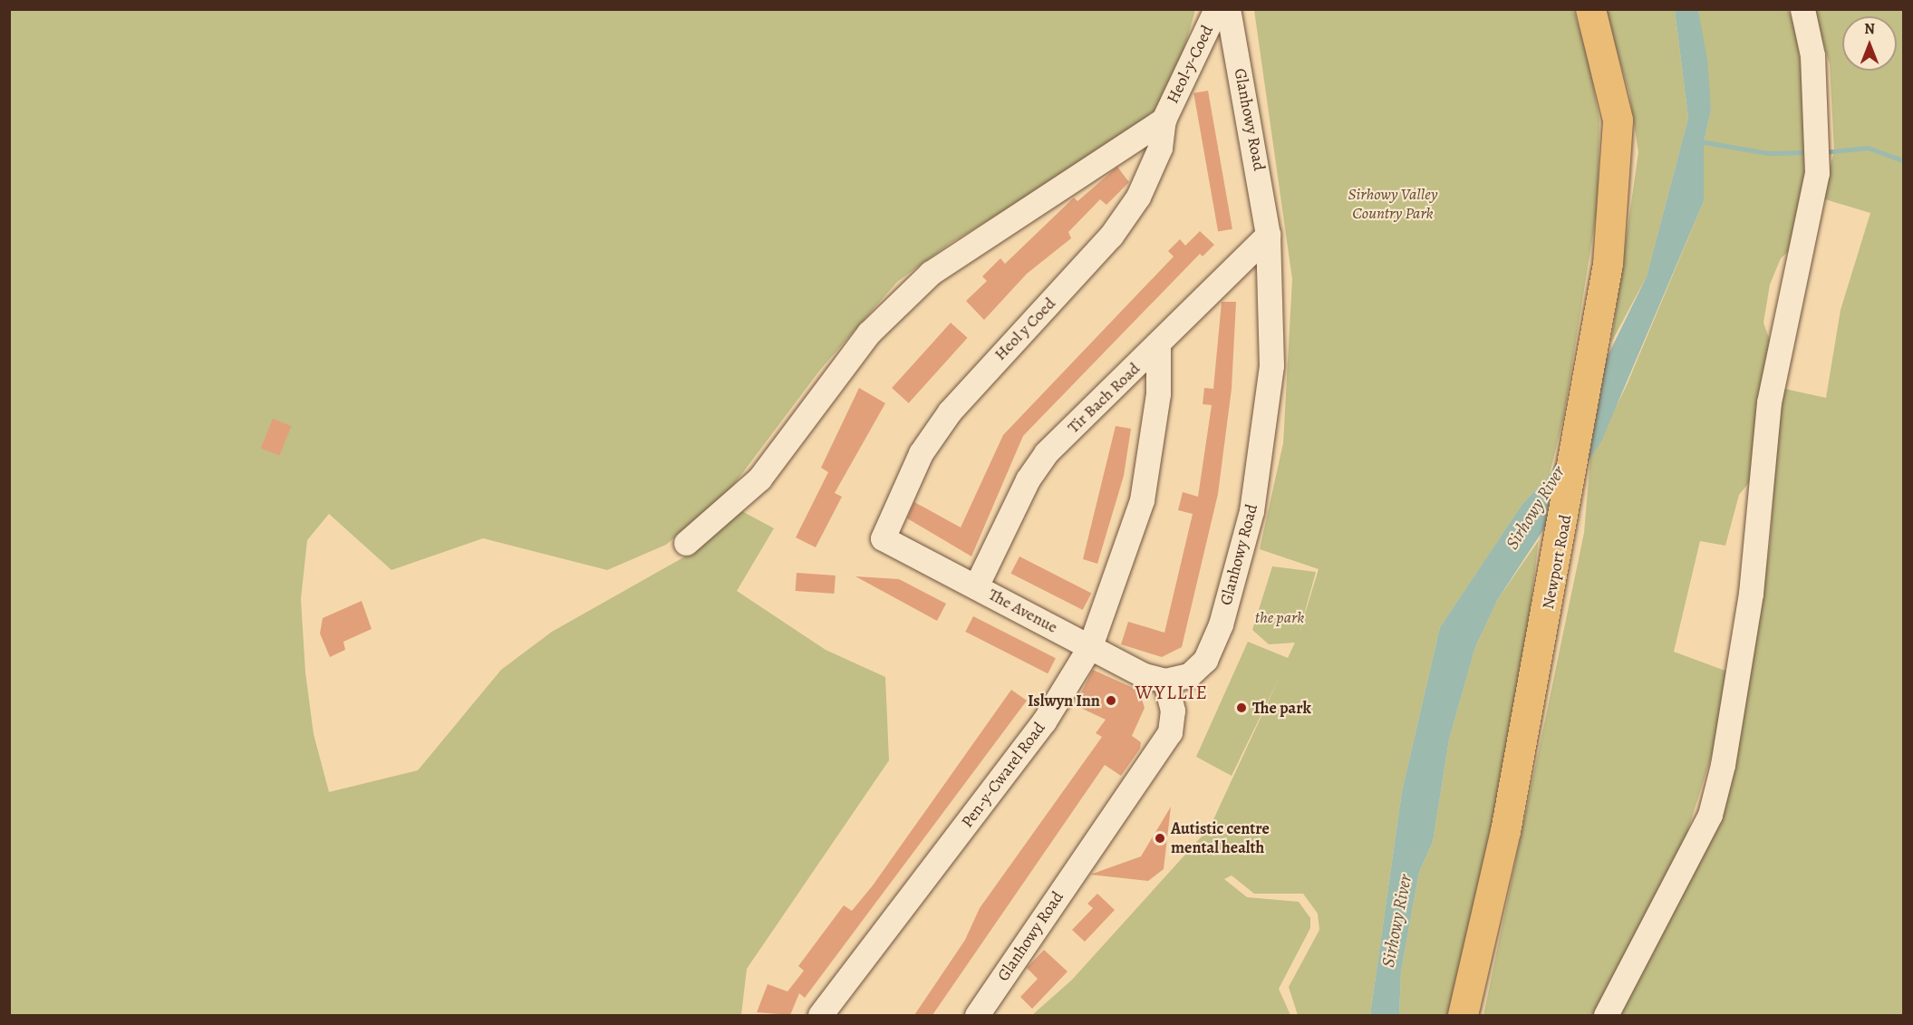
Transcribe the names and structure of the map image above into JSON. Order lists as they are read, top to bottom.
{
  "streets": {
    "main road": ["Newport Road"],
    "street": [
      "Heol-y-Coed",
      "Glanhowy Road",
      "Heol y Coed",
      "Tir Bach Road",
      "The Avenue",
      "Pen-y-Cwarel Road"
    ]
  },
  "crossings": [
    ["Heol-y-Coed", "Heol y Coed"],
    ["Glanhowy Road", "Tir Bach Road"],
    ["Glanhowy Road", "The Avenue"],
    ["Heol y Coed", "The Avenue"],
    ["Tir Bach Road", "The Avenue"],
    ["Tir Bach Road", "Pen-y-Cwarel Road"],
    ["The Avenue", "Pen-y-Cwarel Road"]
  ],
  "districts": ["WYLLIE"],
  "water": ["Sirhowy River"],
  "parks": ["Sirhowy Valley Country Park", "the park"],
  "places": ["Islwyn Inn", "The park", "Autistic centre mental health"],
  "north": "top"
}
